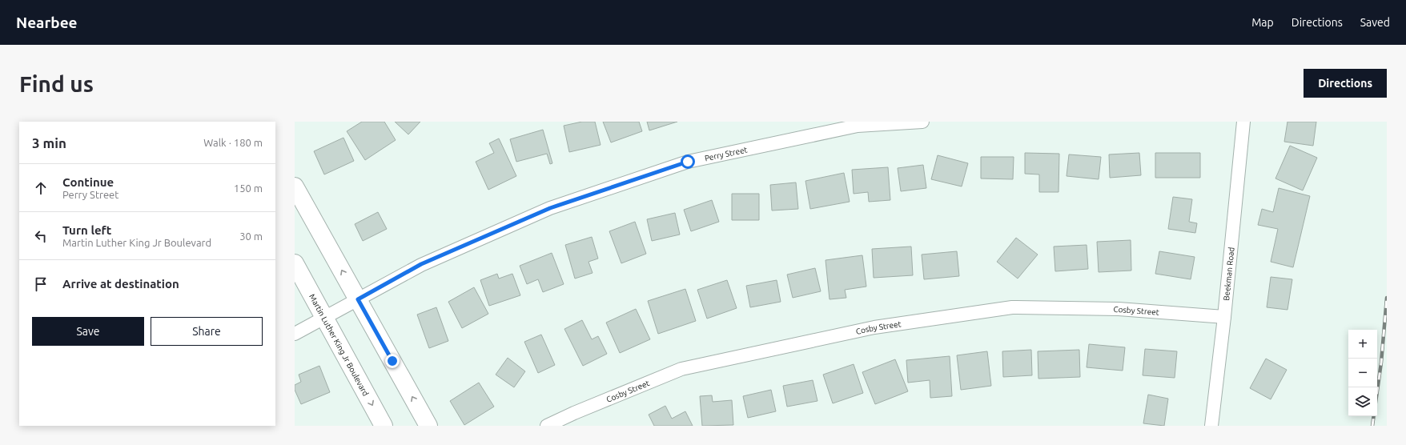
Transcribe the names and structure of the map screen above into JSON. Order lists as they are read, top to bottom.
{
  "streets": {
    "main road": ["Martin Luther King Jr Boulevard"],
    "street": ["Perry Street", "Beekman Road", "Cosby Street"]
  },
  "crossings": [
    ["Perry Street", "Martin Luther King Jr Boulevard"],
    ["Beekman Road", "Cosby Street"]
  ],
  "page": {
    "header": "Nearbee",
    "nav": ["Map", "Directions", "Saved"],
    "buttons": [
      "Directions",
      ["Save", "Share"]
    ],
    "title": "Find us",
    "heading": ["3 min", "Walk · 180 m"],
    "list": [
      ["Continue", "Perry Street", "150 m"],
      ["Turn left", "Martin Luther King Jr Boulevard", "30 m"],
      "Arrive at destination"
    ],
    "map_buttons": ["+", "−"]
  }
}
